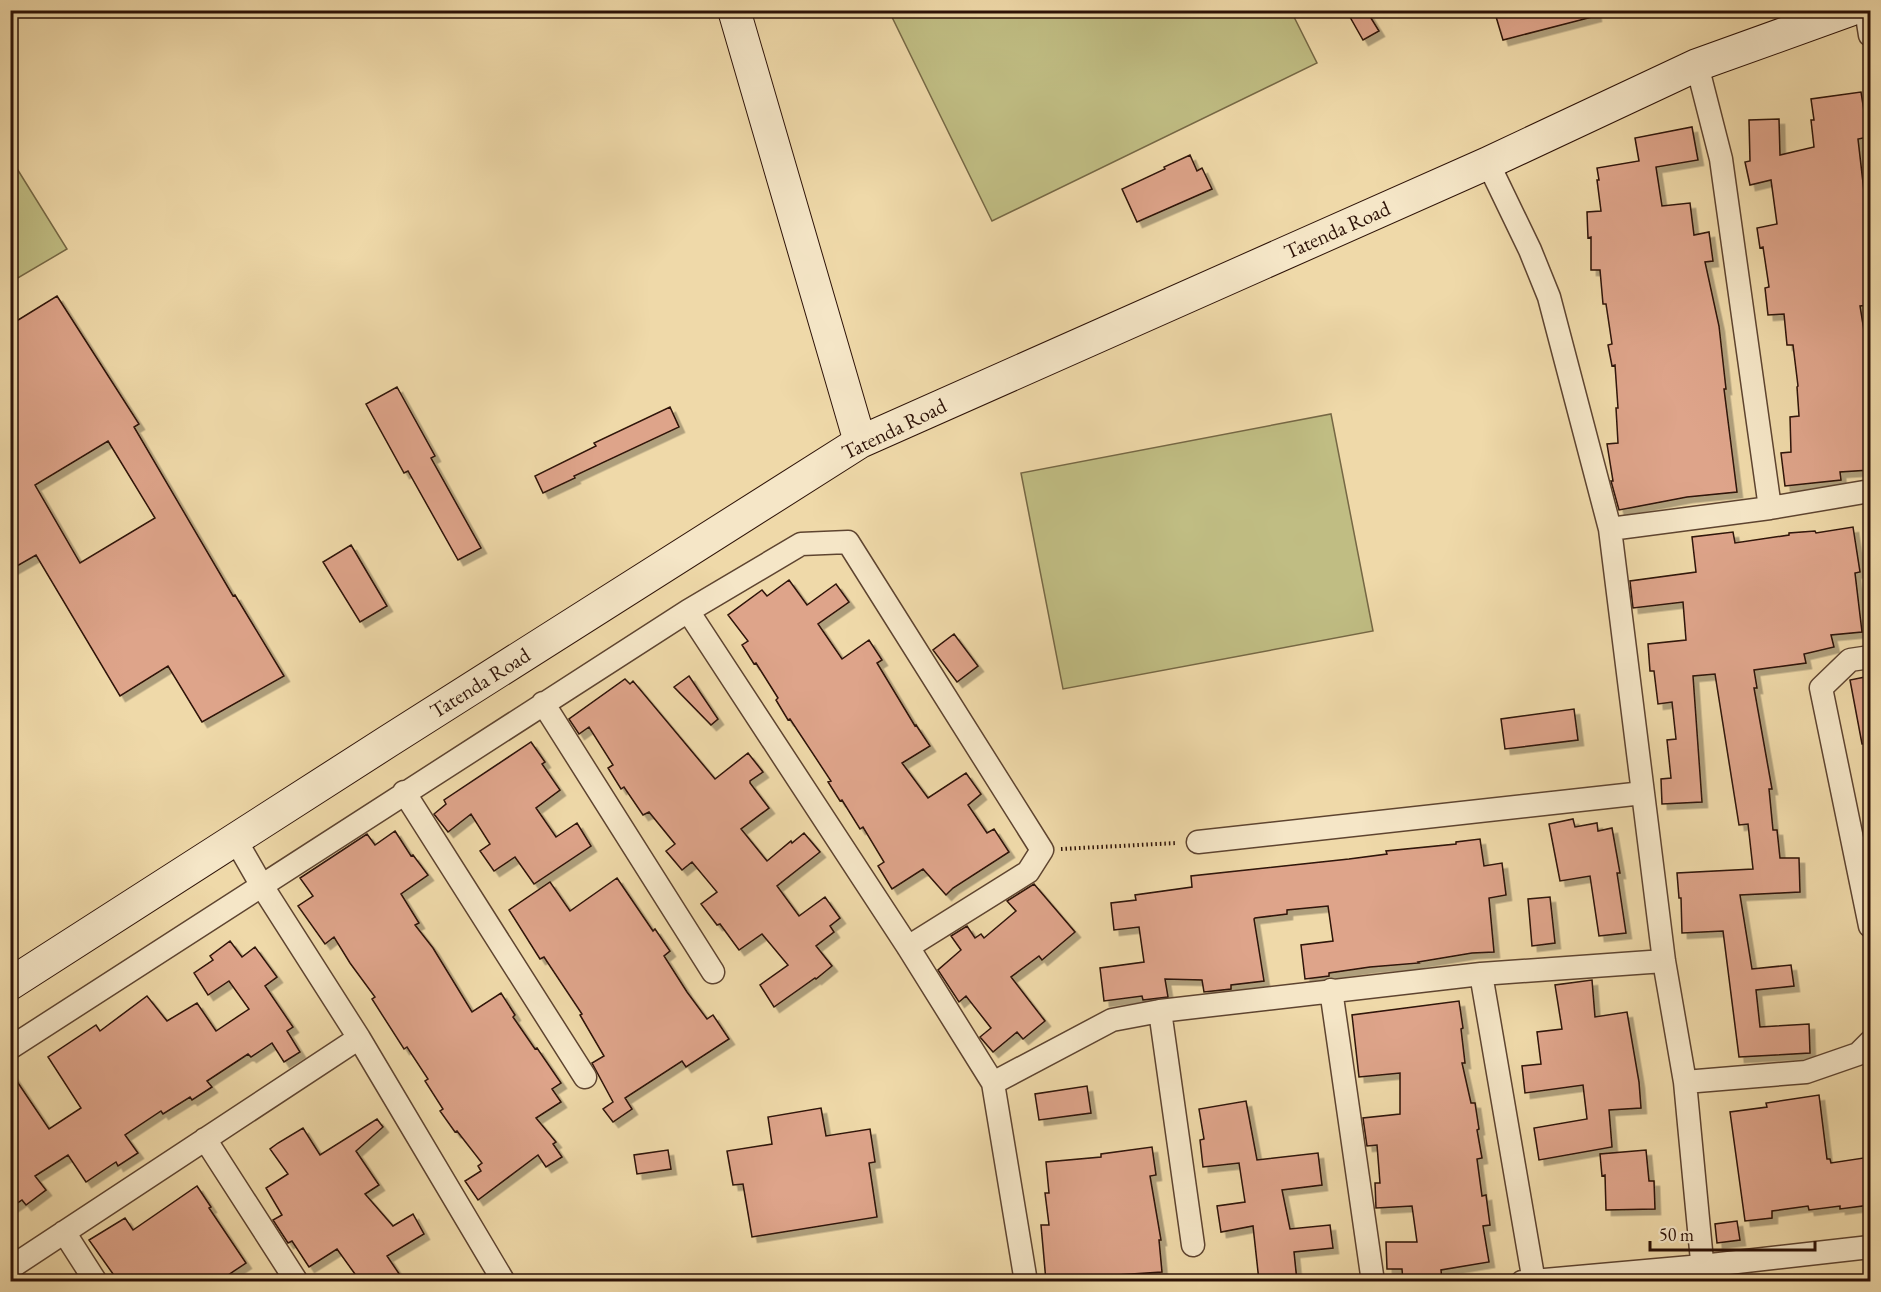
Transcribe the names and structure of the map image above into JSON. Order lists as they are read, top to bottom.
{
  "streets": {
    "street": ["Tatenda Road"]
  },
  "scale_bar": "50 m"
}
